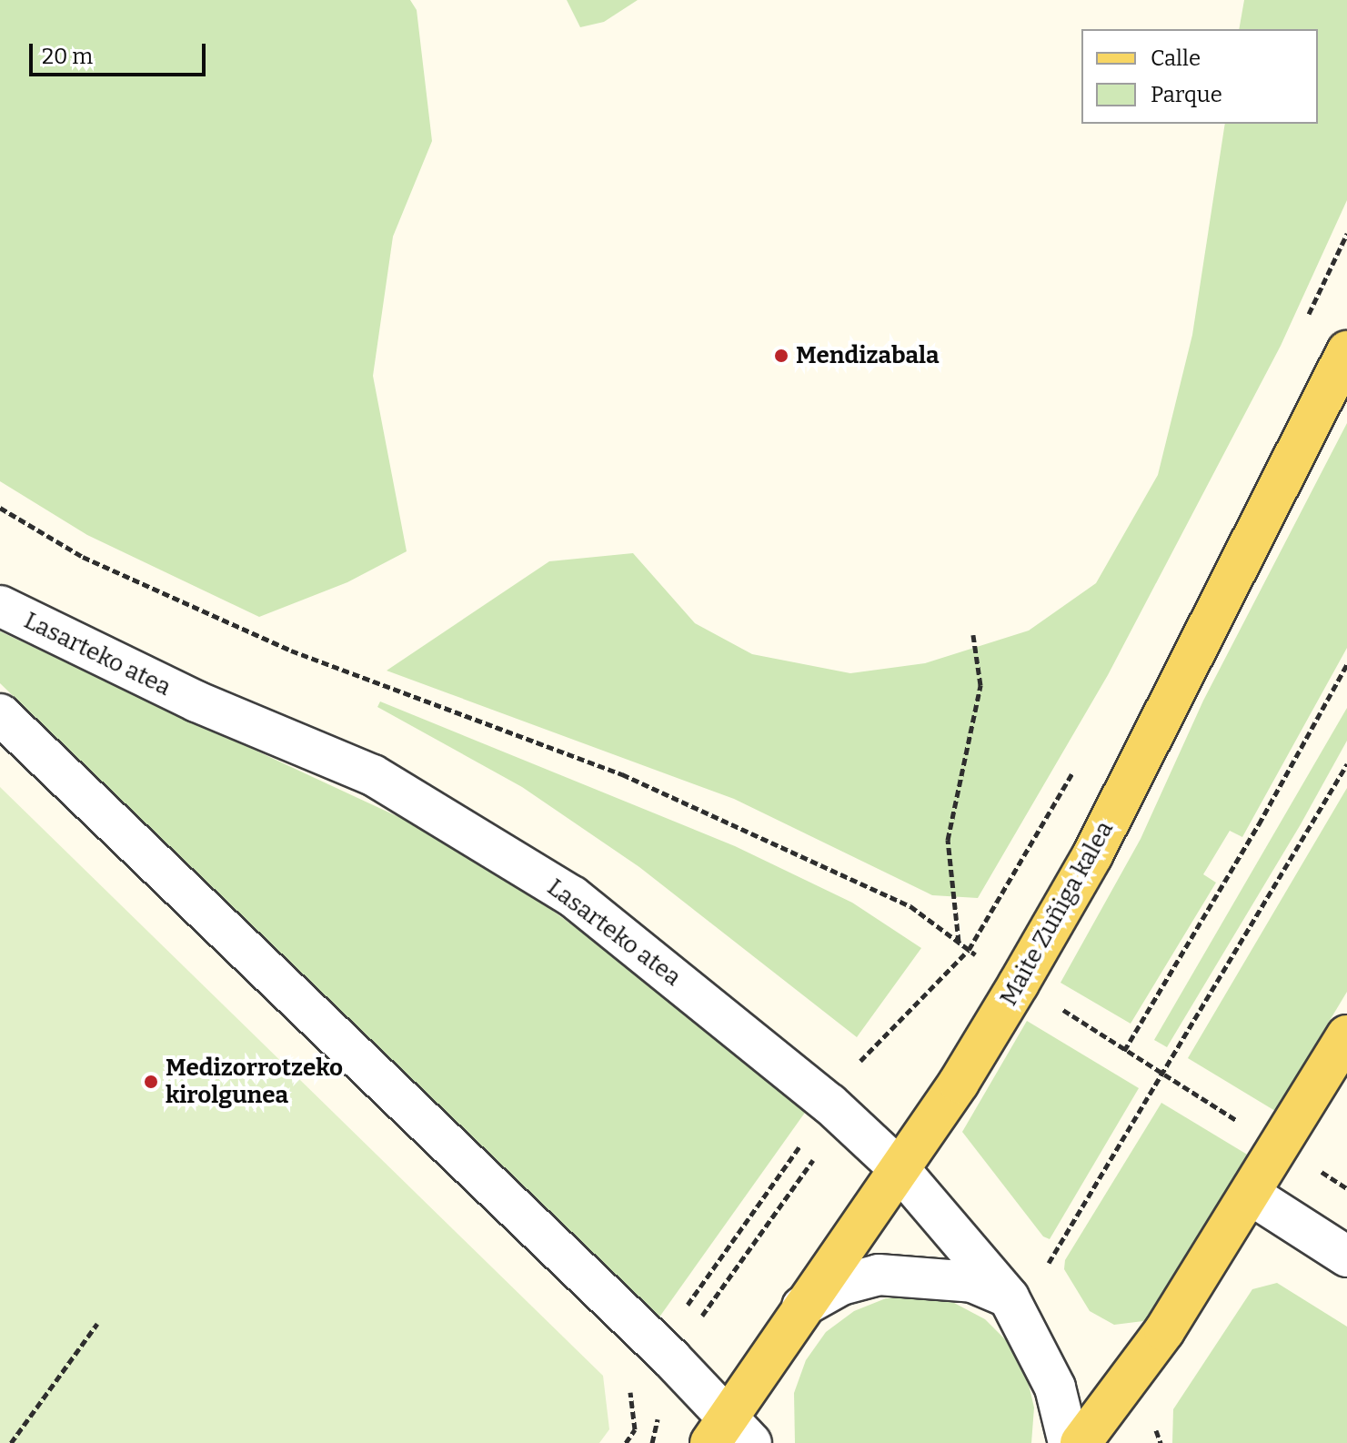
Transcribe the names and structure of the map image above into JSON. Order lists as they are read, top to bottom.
{
  "streets": {
    "main road": ["Maite Zuñiga kalea"],
    "street": ["Lasarteko atea"]
  },
  "crossings": [
    ["Lasarteko atea", "Maite Zuñiga kalea"]
  ],
  "places": ["Mendizabala", "Medizorrotzeko kirolgunea"],
  "legend": ["Calle", "Parque"],
  "scale_bar": "20 m"
}
